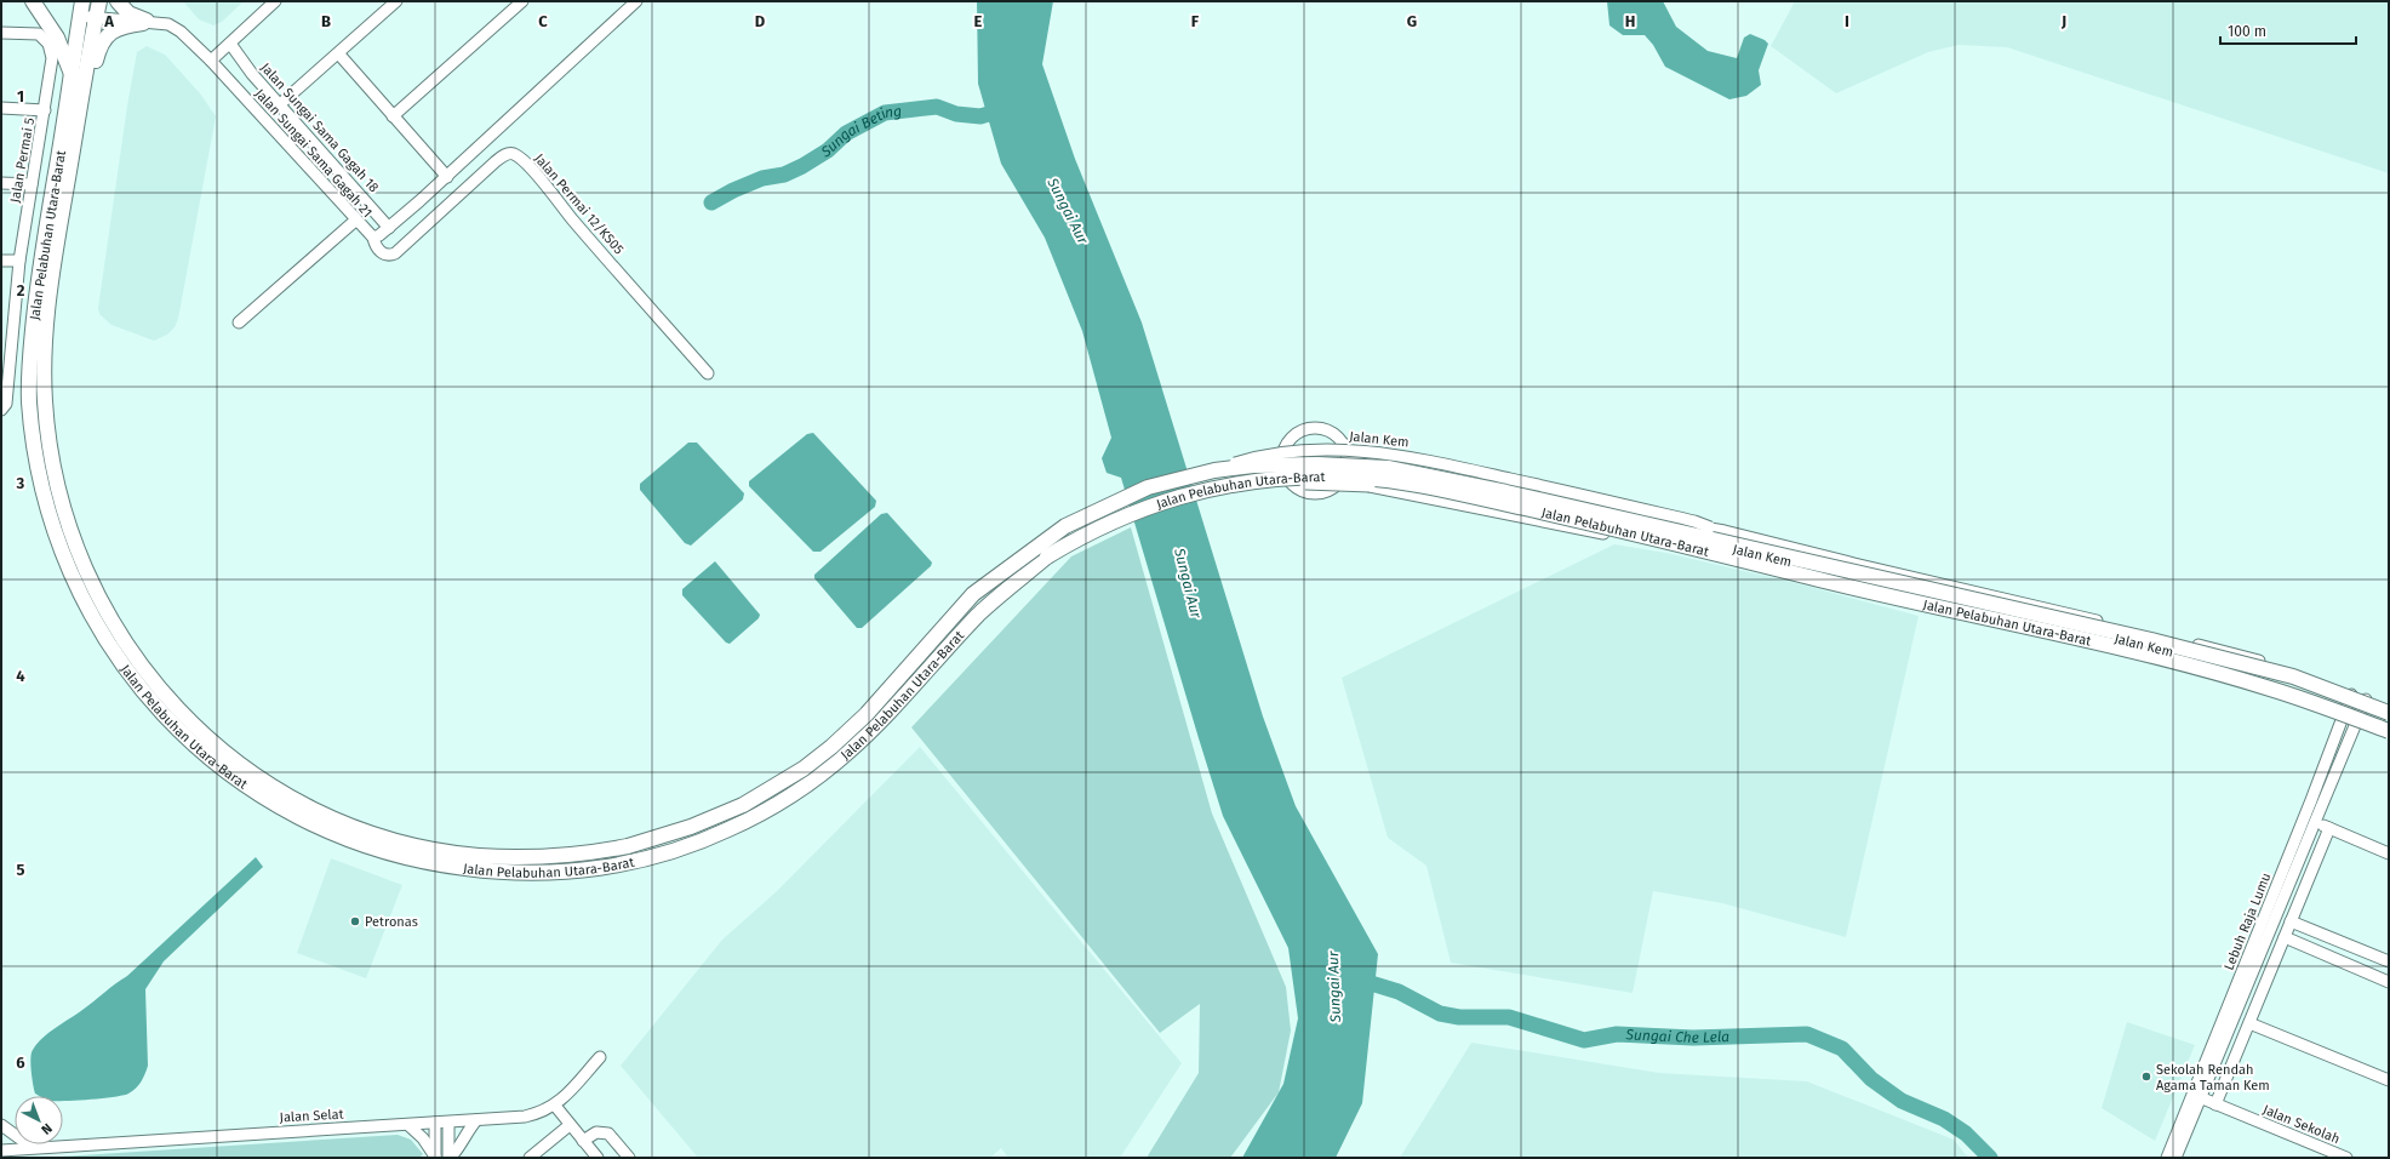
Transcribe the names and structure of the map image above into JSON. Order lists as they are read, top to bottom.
{
  "streets": {
    "main road": ["Jalan Pelabuhan Utara-Barat"],
    "street": [
      "Jalan Sungai Sama Gagah 18",
      "Jalan Sungai Sama Gagah 21",
      "Jalan Permai 5",
      "Jalan Permai 12/KS05",
      "Jalan Kem",
      "Lebuh Raja Lumu",
      "Jalan Selat",
      "Jalan Sekolah"
    ]
  },
  "crossings": [
    ["Jalan Sungai Sama Gagah 18", "Jalan Sungai Sama Gagah 21"],
    ["Jalan Sungai Sama Gagah 21", "Jalan Permai 12/KS05"],
    ["Jalan Sungai Sama Gagah 21", "Jalan Pelabuhan Utara-Barat"],
    ["Jalan Pelabuhan Utara-Barat", "Jalan Kem"],
    ["Jalan Kem", "Lebuh Raja Lumu"],
    ["Lebuh Raja Lumu", "Jalan Sekolah"]
  ],
  "water": ["Sungai Beting", "Sungai Aur", "Sungai Che Lela"],
  "places": ["Petronas", "Sekolah Rendah Agama Taman Kem"],
  "scale_bar": "100 m",
  "north": "bottom right",
  "grid": {
    "columns": [
      "A",
      "B",
      "C",
      "D",
      "E",
      "F",
      "G",
      "H",
      "I",
      "J"
    ],
    "rows": [
      "1",
      "2",
      "3",
      "4",
      "5",
      "6"
    ]
  }
}
